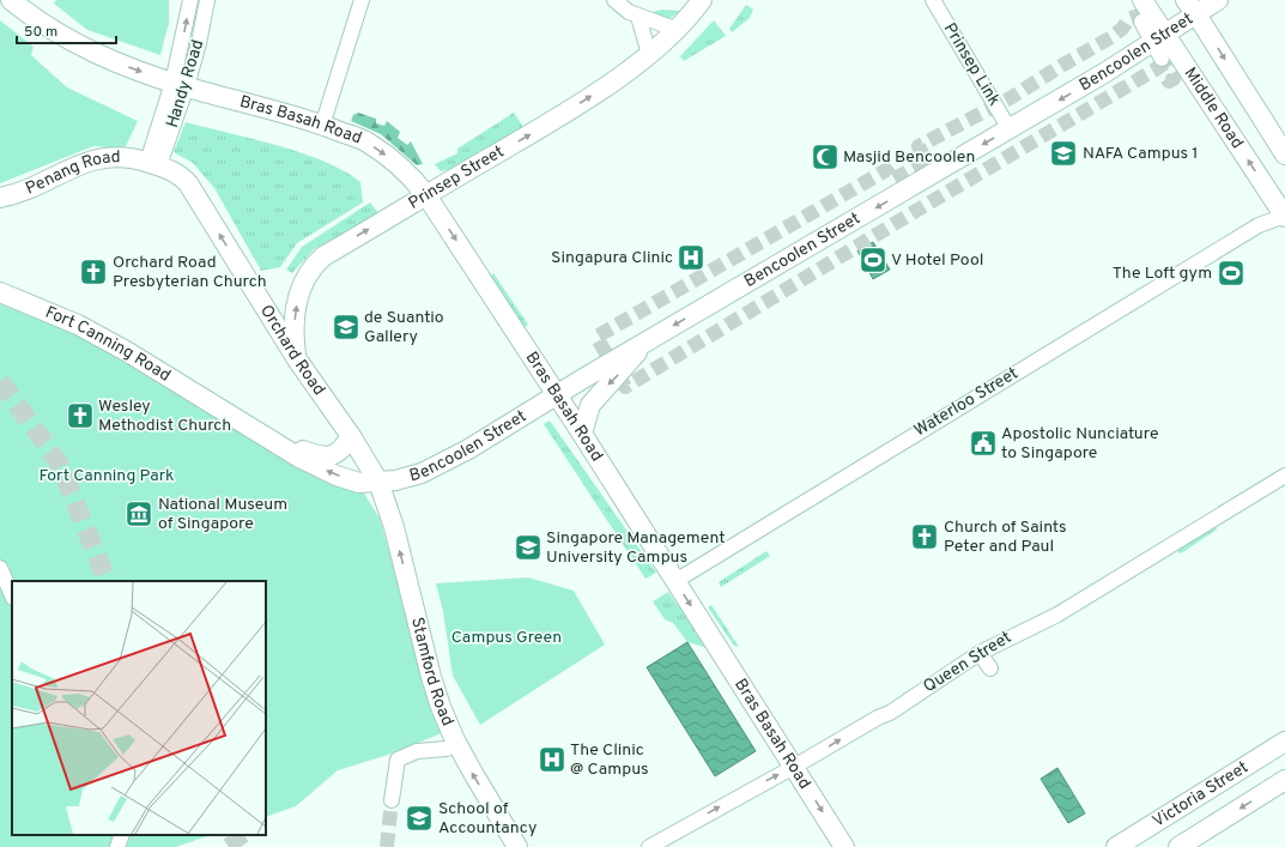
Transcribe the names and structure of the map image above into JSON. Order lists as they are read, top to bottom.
{
  "streets": {
    "main road": [
      "Bencoolen Street",
      "Middle Road",
      "Bras Basah Road",
      "Penang Road",
      "Prinsep Street",
      "Fort Canning Road",
      "Orchard Road",
      "Stamford Road",
      "Victoria Street"
    ],
    "street": [
      "Prinsep Link",
      "Handy Road",
      "Waterloo Street",
      "Queen Street"
    ]
  },
  "crossings": [
    ["Bencoolen Street", "Prinsep Link"],
    ["Bencoolen Street", "Middle Road"],
    ["Bencoolen Street", "Bras Basah Road"],
    ["Bencoolen Street", "Fort Canning Road"],
    ["Bencoolen Street", "Orchard Road"],
    ["Bencoolen Street", "Stamford Road"],
    ["Handy Road", "Bras Basah Road"],
    ["Handy Road", "Penang Road"],
    ["Handy Road", "Orchard Road"],
    ["Middle Road", "Waterloo Street"],
    ["Bras Basah Road", "Prinsep Street"],
    ["Bras Basah Road", "Waterloo Street"],
    ["Bras Basah Road", "Queen Street"],
    ["Penang Road", "Orchard Road"],
    ["Prinsep Street", "Orchard Road"],
    ["Fort Canning Road", "Orchard Road"],
    ["Fort Canning Road", "Stamford Road"],
    ["Orchard Road", "Stamford Road"]
  ],
  "one_way": [
    "Bencoolen Street",
    "Bras Basah Road",
    "Prinsep Street",
    "Orchard Road",
    "Queen Street",
    "Stamford Road"
  ],
  "parks": ["Fort Canning Park", "Campus Green"],
  "places": {
    "school or university": [
      "NAFA Campus 1",
      "de Suantio Gallery",
      "Singapore Management University Campus",
      "School of Accountancy"
    ],
    "mosque": ["Masjid Bencoolen"],
    "hospital": ["Singapura Clinic", "The Clinic @ Campus"],
    "sports": ["V Hotel Pool", "The Loft gym"],
    "church": ["Orchard Road Presbyterian Church", "Wesley Methodist Church", "Church of Saints Peter and Paul"],
    "public building": ["Apostolic Nunciature to Singapore"],
    "museum": ["National Museum of Singapore"]
  },
  "scale_bar": "50 m"
}
